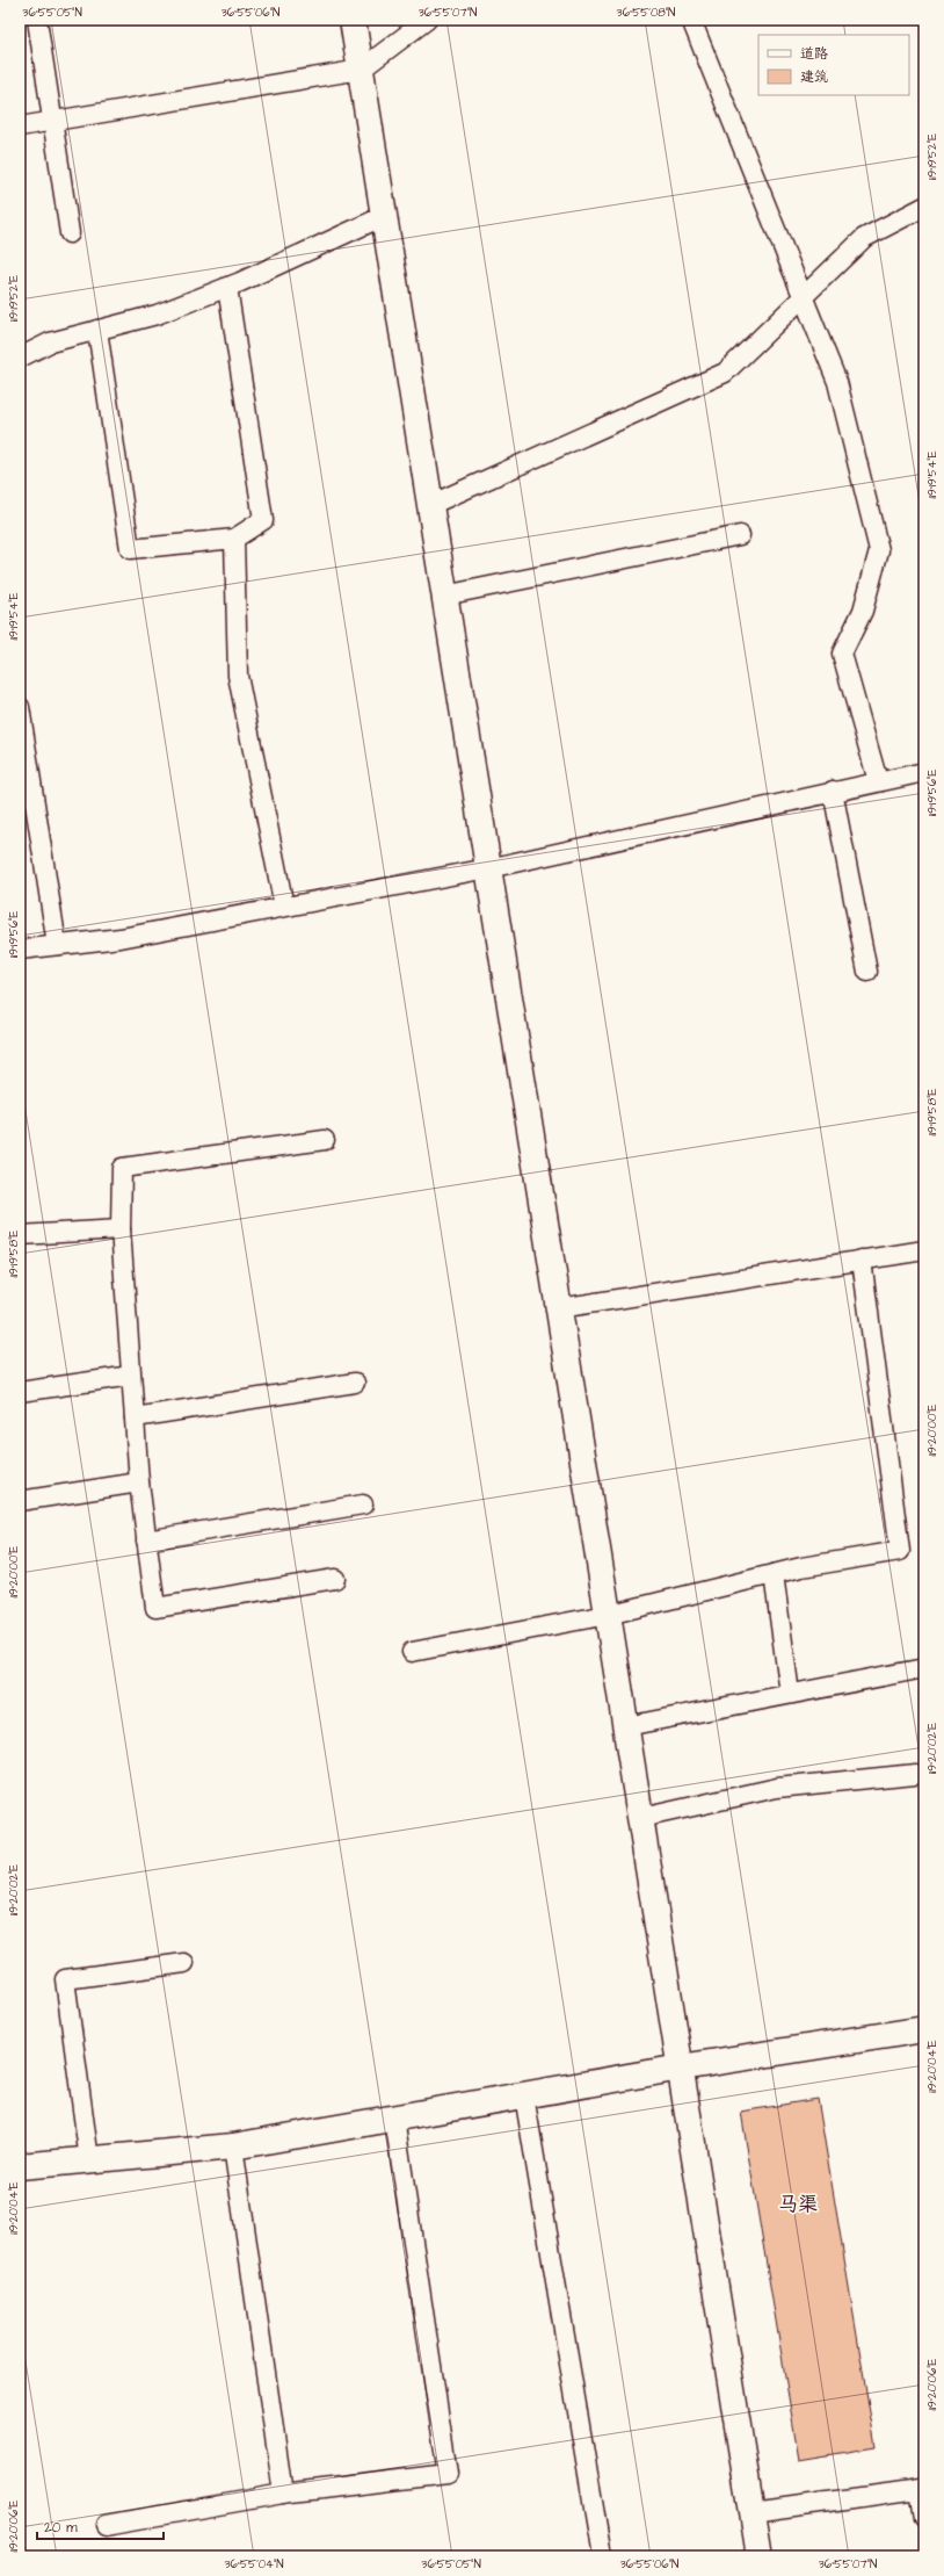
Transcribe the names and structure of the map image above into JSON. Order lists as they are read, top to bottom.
{
  "districts": ["马渠"],
  "legend": ["道路", "建筑"],
  "scale_bar": "20 m",
  "coordinates": [
    "36°55'05\"N",
    "36°55'06\"N",
    "36°55'07\"N",
    "36°55'08\"N",
    "119°19'52\"E",
    "119°19'54\"E",
    "119°19'56\"E",
    "119°19'58\"E",
    "119°20'00\"E",
    "119°20'02\"E",
    "119°20'04\"E",
    "119°20'06\"E",
    "36°55'04\"N"
  ]
}
